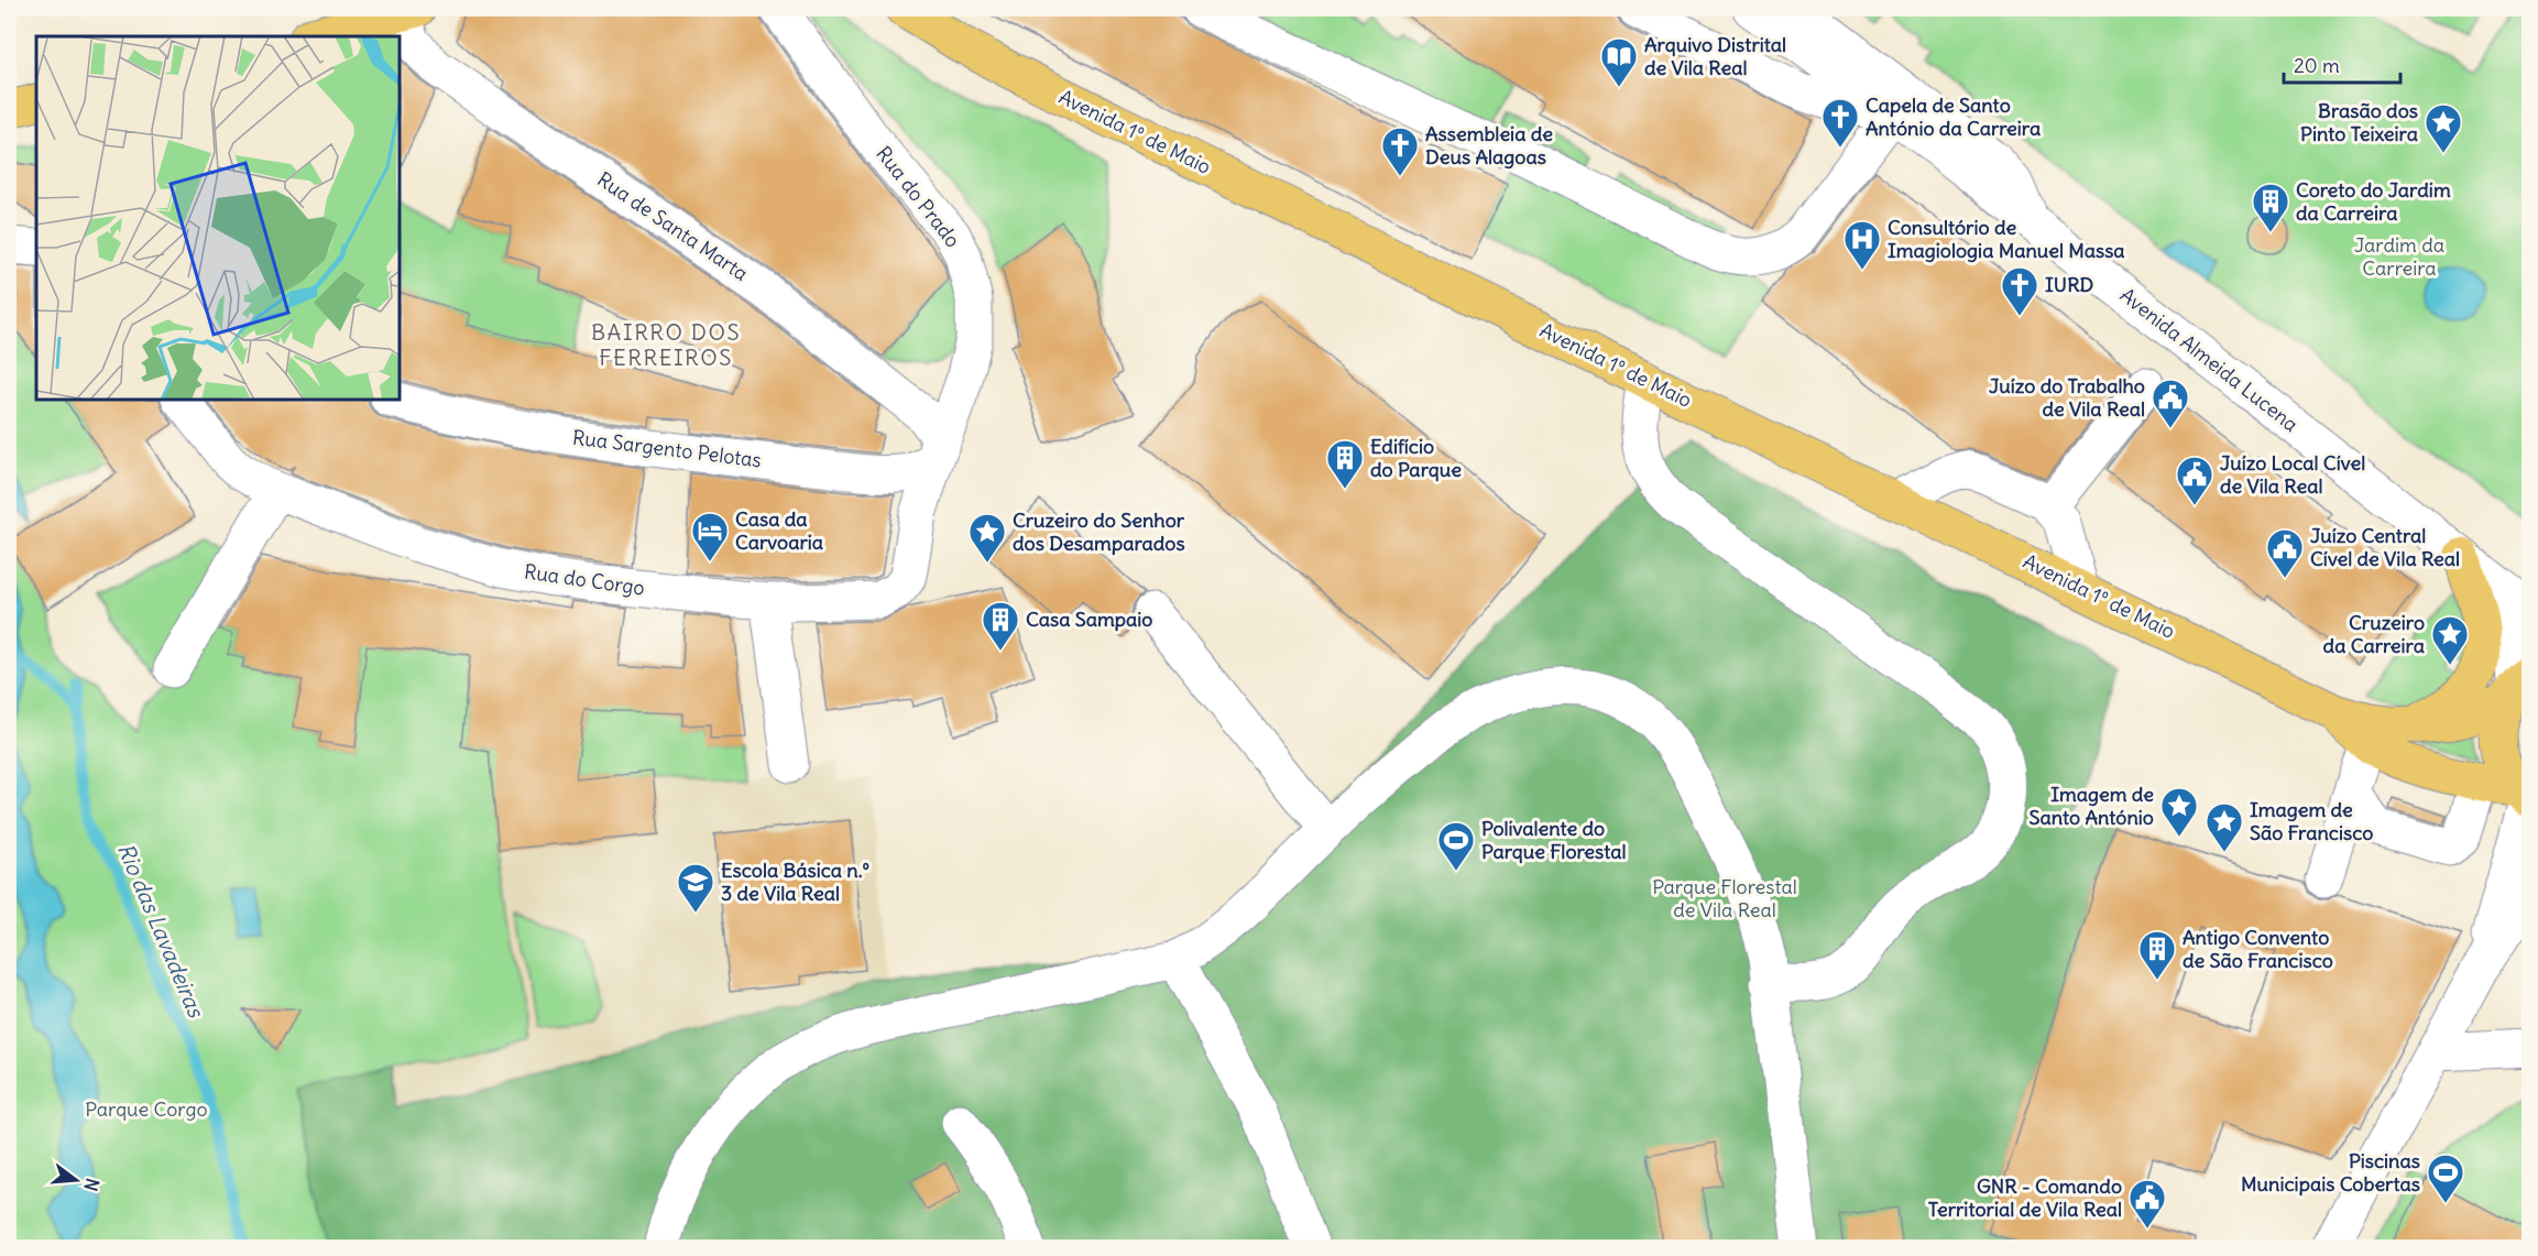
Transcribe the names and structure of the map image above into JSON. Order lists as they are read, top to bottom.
{
  "streets": {
    "main road": ["Avenida 1º de Maio"],
    "street": [
      "Rua do Prado",
      "Rua de Santa Marta",
      "Avenida Almeida Lucena",
      "Rua Sargento Pelotas",
      "Rua do Corgo"
    ]
  },
  "crossings": [
    ["Avenida 1º de Maio", "Avenida Almeida Lucena"],
    ["Rua do Prado", "Rua de Santa Marta"],
    ["Rua do Prado", "Rua Sargento Pelotas"],
    ["Rua do Prado", "Rua do Corgo"],
    ["Rua de Santa Marta", "Rua Sargento Pelotas"],
    ["Rua de Santa Marta", "Rua do Corgo"],
    ["Rua Sargento Pelotas", "Rua do Corgo"]
  ],
  "districts": ["BAIRRO DOS FERREIROS"],
  "water": ["Rio das Lavadeiras"],
  "parks": ["Jardim da Carreira", "Parque Florestal de Vila Real", "Parque Corgo"],
  "places": {
    "library": ["Arquivo Distrital de Vila Real"],
    "church": ["Capela de Santo António da Carreira", "Assembleia de Deus Alagoas", "IURD"],
    "place": [
      "Brasão dos Pinto Teixeira",
      "Cruzeiro do Senhor dos Desamparados",
      "Cruzeiro da Carreira",
      "Imagem de Santo António",
      "Imagem de São Francisco"
    ],
    "building": [
      "Coreto do Jardim da Carreira",
      "Edifício do Parque",
      "Casa Sampaio",
      "Antigo Convento de São Francisco"
    ],
    "hospital": ["Consultório de Imagiologia Manuel Massa"],
    "public building": [
      "Juízo do Trabalho de Vila Real",
      "Juízo Local Cível de Vila Real",
      "Juízo Central Cível de Vila Real",
      "GNR - Comando Territorial de Vila Real"
    ],
    "hotel": ["Casa da Carvoaria"],
    "sports": ["Polivalente do Parque Florestal", "Piscinas Municipais Cobertas"],
    "school or university": ["Escola Básica n.º 3 de Vila Real"]
  },
  "scale_bar": "20 m",
  "north": "right"
}
